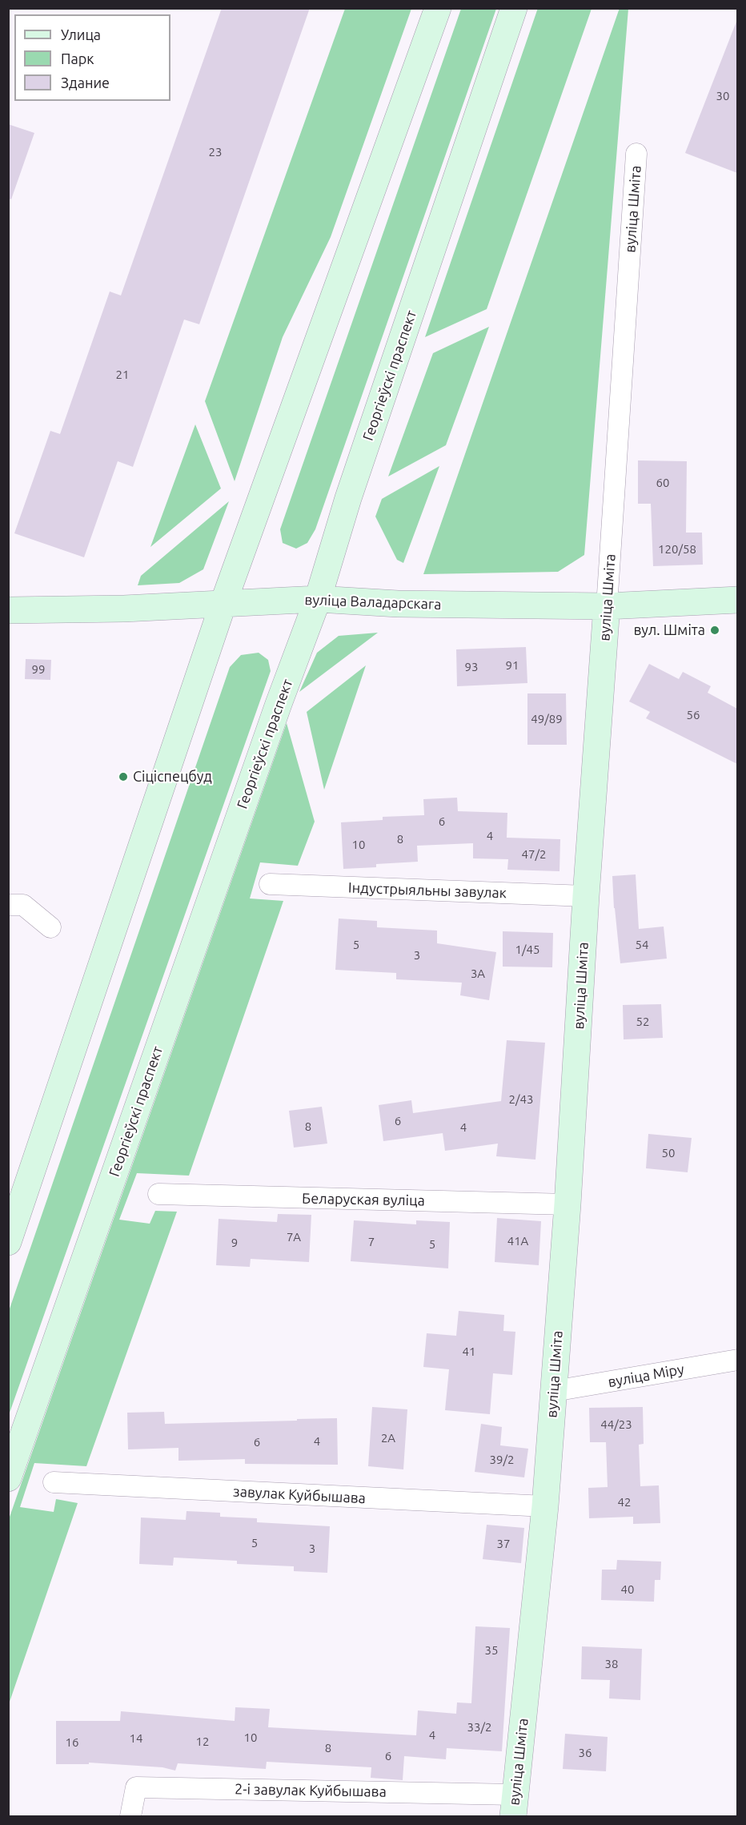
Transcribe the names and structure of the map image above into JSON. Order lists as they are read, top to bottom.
{
  "streets": {
    "main road": ["вуліца Шміта", "Георгіеўскі праспект", "вуліца Валадарскага"],
    "street": [
      "Індустрыяльны завулак",
      "Беларуская вуліца",
      "вуліца Міру",
      "завулак Куйбышава",
      "2-і завулак Куйбышава"
    ]
  },
  "crossings": [
    ["вуліца Шміта", "вуліца Валадарскага"],
    ["вуліца Шміта", "Індустрыяльны завулак"],
    ["вуліца Шміта", "Беларуская вуліца"],
    ["вуліца Шміта", "вуліца Міру"],
    ["вуліца Шміта", "завулак Куйбышава"],
    ["вуліца Шміта", "2-і завулак Куйбышава"],
    ["Георгіеўскі праспект", "вуліца Валадарскага"]
  ],
  "places": ["вул. Шміта", "Сіціспецбуд"],
  "house_numbers": [
    "30",
    "23",
    "21",
    "60",
    "120/58",
    "91",
    "93",
    "99",
    "56",
    "49/89",
    "6",
    "4",
    "8",
    "10",
    "47/2",
    "5",
    "54",
    "1/45",
    "3",
    "3А",
    "52",
    "2/43",
    "6",
    "8",
    "4",
    "50",
    "7А",
    "41А",
    "7",
    "9",
    "5",
    "41",
    "44/23",
    "2А",
    "4",
    "6",
    "39/2",
    "42",
    "5",
    "37",
    "3",
    "40",
    "35",
    "38",
    "33/2",
    "4",
    "10",
    "14",
    "12",
    "16",
    "8",
    "36",
    "6"
  ],
  "legend": ["Улица", "Парк", "Здание"]
}
